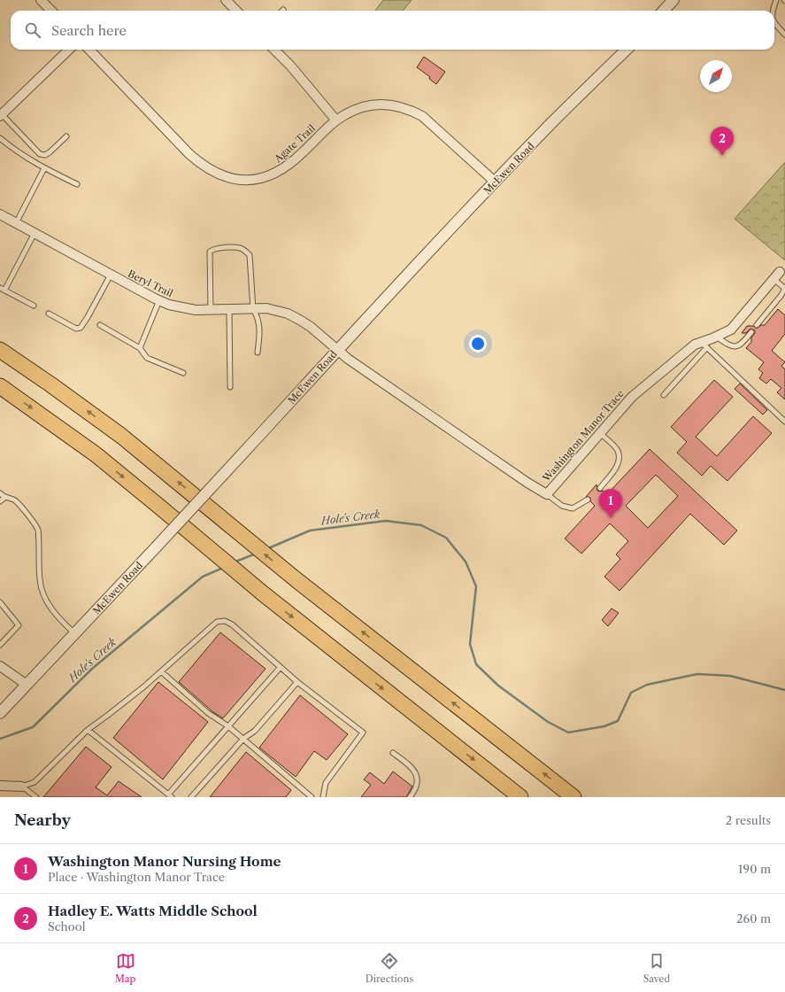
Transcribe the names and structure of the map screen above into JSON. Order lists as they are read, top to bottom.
{
  "streets": {
    "street": [
      "Agate Trail",
      "McEwen Road",
      "Beryl Trail",
      "Washington Manor Trace"
    ]
  },
  "crossings": [
    ["Agate Trail", "McEwen Road"],
    ["McEwen Road", "Beryl Trail"],
    ["McEwen Road", "Washington Manor Trace"],
    ["Beryl Trail", "Washington Manor Trace"]
  ],
  "water": ["Hole's Creek"],
  "north": "top right",
  "page": {
    "search": "Search here",
    "pins": ["2", "1"],
    "heading": ["Nearby", "2 results"],
    "list": [
      {
        "mark": "1",
        "name": "Washington Manor Nursing Home",
        "note": "Place · Washington Manor Trace",
        "value": "190 m"
      },
      {
        "mark": "2",
        "name": "Hadley E. Watts Middle School",
        "note": "School",
        "value": "260 m"
      }
    ],
    "nav": ["Map", "Directions", "Saved"]
  }
}
